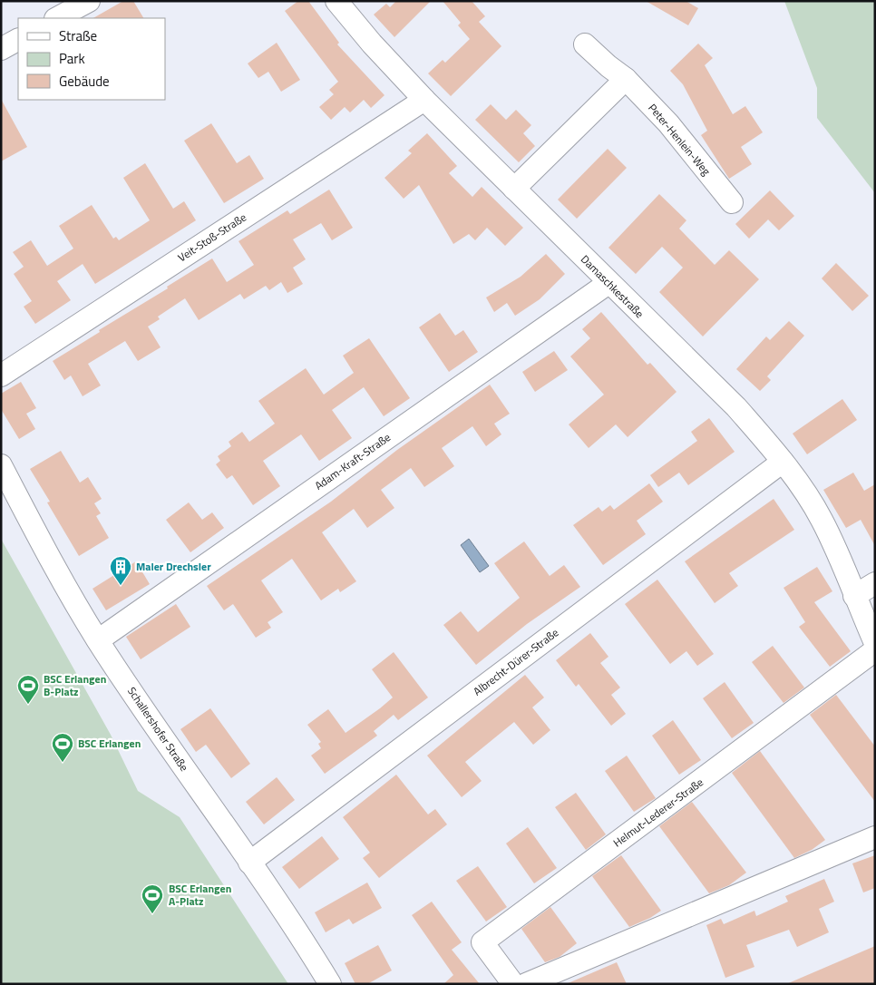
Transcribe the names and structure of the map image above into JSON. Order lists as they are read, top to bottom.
{
  "streets": {
    "street": [
      "Peter-Henlein-Weg",
      "Veit-Stoß-Straße",
      "Damaschkestraße",
      "Adam-Kraft-Straße",
      "Albrecht-Dürer-Straße",
      "Schallershofer Straße",
      "Helmut-Lederer-Straße"
    ]
  },
  "crossings": [
    ["Veit-Stoß-Straße", "Damaschkestraße"],
    ["Damaschkestraße", "Adam-Kraft-Straße"],
    ["Damaschkestraße", "Albrecht-Dürer-Straße"],
    ["Adam-Kraft-Straße", "Schallershofer Straße"],
    ["Albrecht-Dürer-Straße", "Schallershofer Straße"]
  ],
  "places": {
    "building": ["Maler Drechsler"],
    "sports": ["BSC Erlangen B-Platz", "BSC Erlangen", "BSC Erlangen A-Platz"]
  },
  "legend": ["Straße", "Park", "Gebäude"]
}
